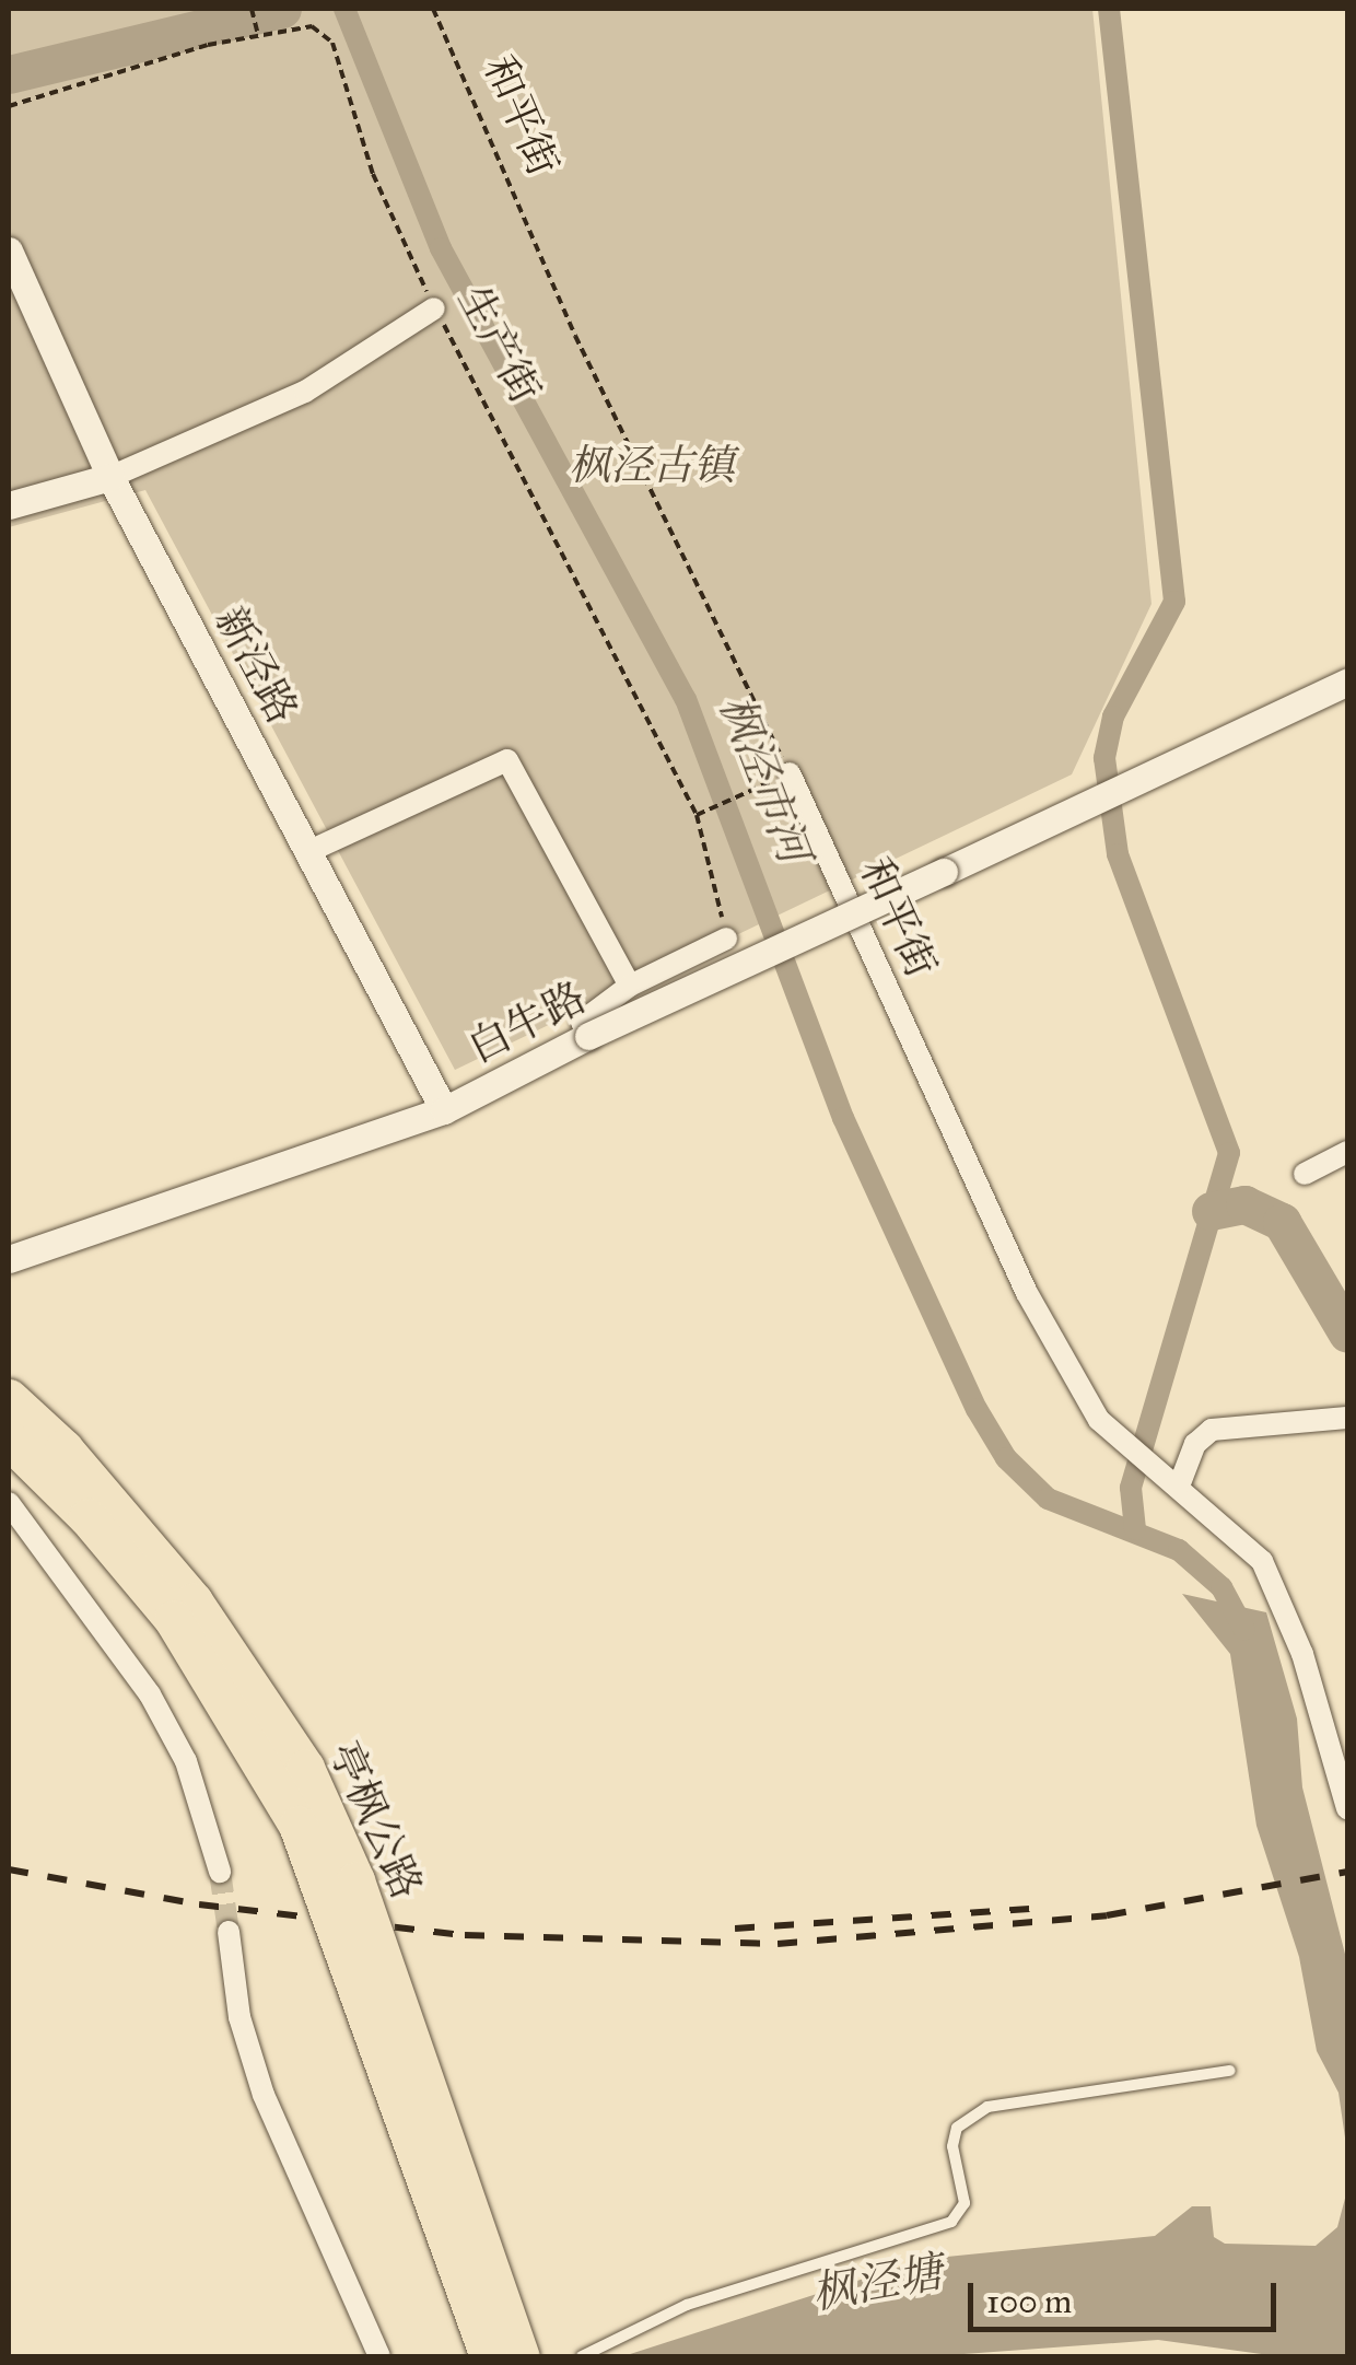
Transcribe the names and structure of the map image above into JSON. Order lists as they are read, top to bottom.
{
  "streets": {
    "highway": ["亭枫公路"],
    "street": ["和平街", "新泾路", "白牛路"],
    "path": ["生产街"]
  },
  "crossings": [
    ["新泾路", "白牛路"]
  ],
  "water": ["枫泾市河", "枫泾塘"],
  "parks": ["枫泾古镇"],
  "scale_bar": "100 m"
}
